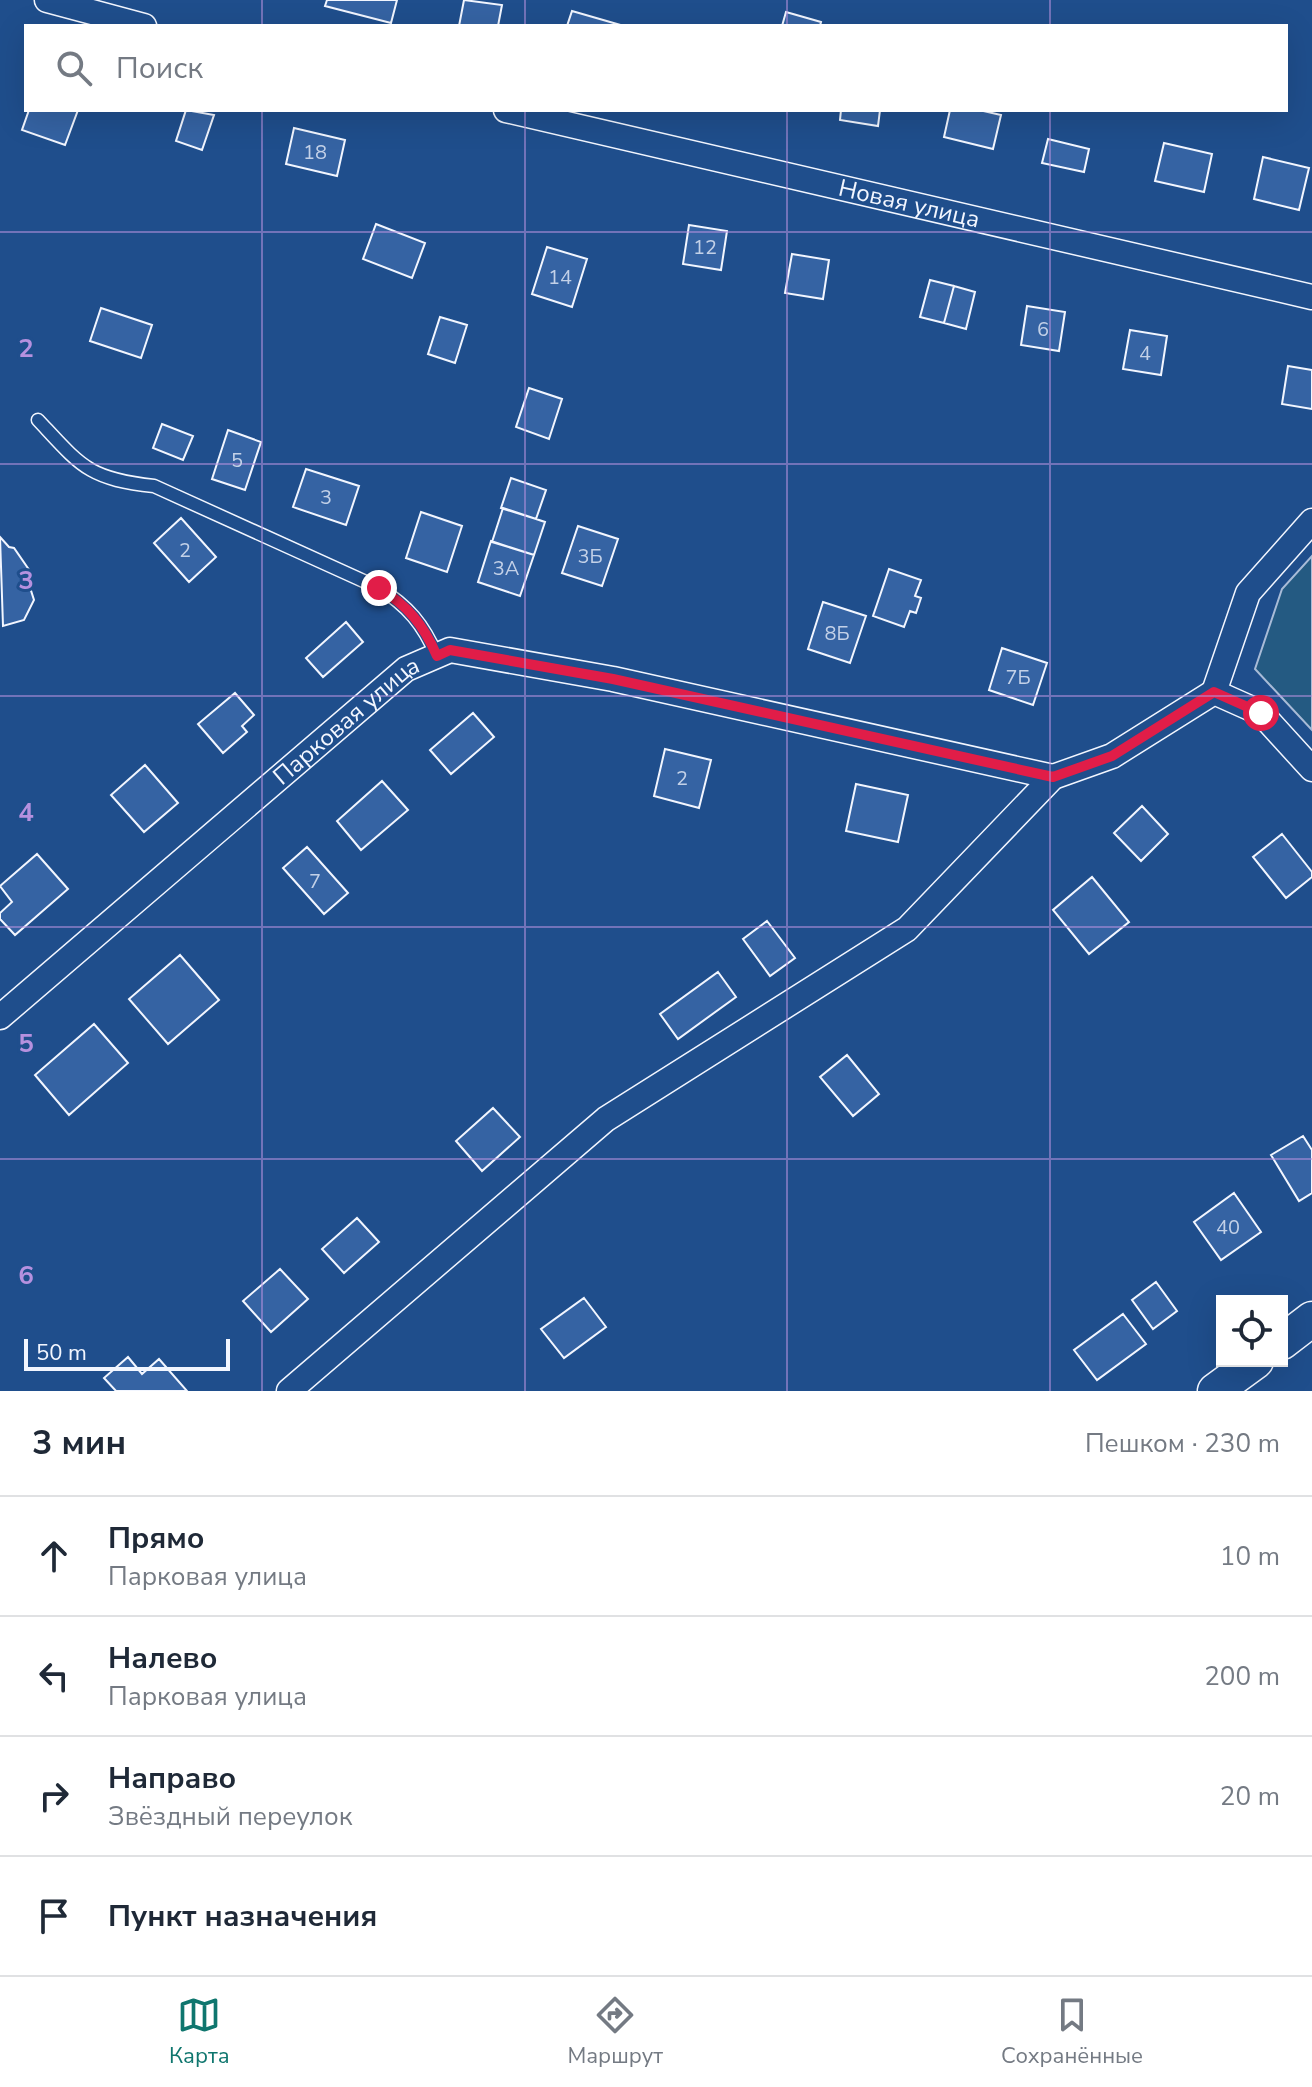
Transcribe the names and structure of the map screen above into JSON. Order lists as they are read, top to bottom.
{
  "streets": {
    "street": ["Новая улица", "Парковая улица"]
  },
  "house_numbers": [
    "18",
    "12",
    "14",
    "6",
    "4",
    "5",
    "3",
    "2",
    "3Б",
    "3А",
    "8Б",
    "7Б",
    "2",
    "7",
    "40"
  ],
  "scale_bar": "50 m",
  "page": {
    "search": "Поиск",
    "scale": "50 m",
    "heading": ["3 мин", "Пешком · 230 m"],
    "list": [
      ["Прямо", "Парковая улица", "10 m"],
      ["Налево", "Парковая улица", "200 m"],
      ["Направо", "Звёздный переулок", "20 m"],
      "Пункт назначения"
    ],
    "nav": ["Карта", "Маршрут", "Сохранённые"]
  },
  "grid": {
    "rows": [
      "2",
      "3",
      "4",
      "5",
      "6"
    ]
  }
}
